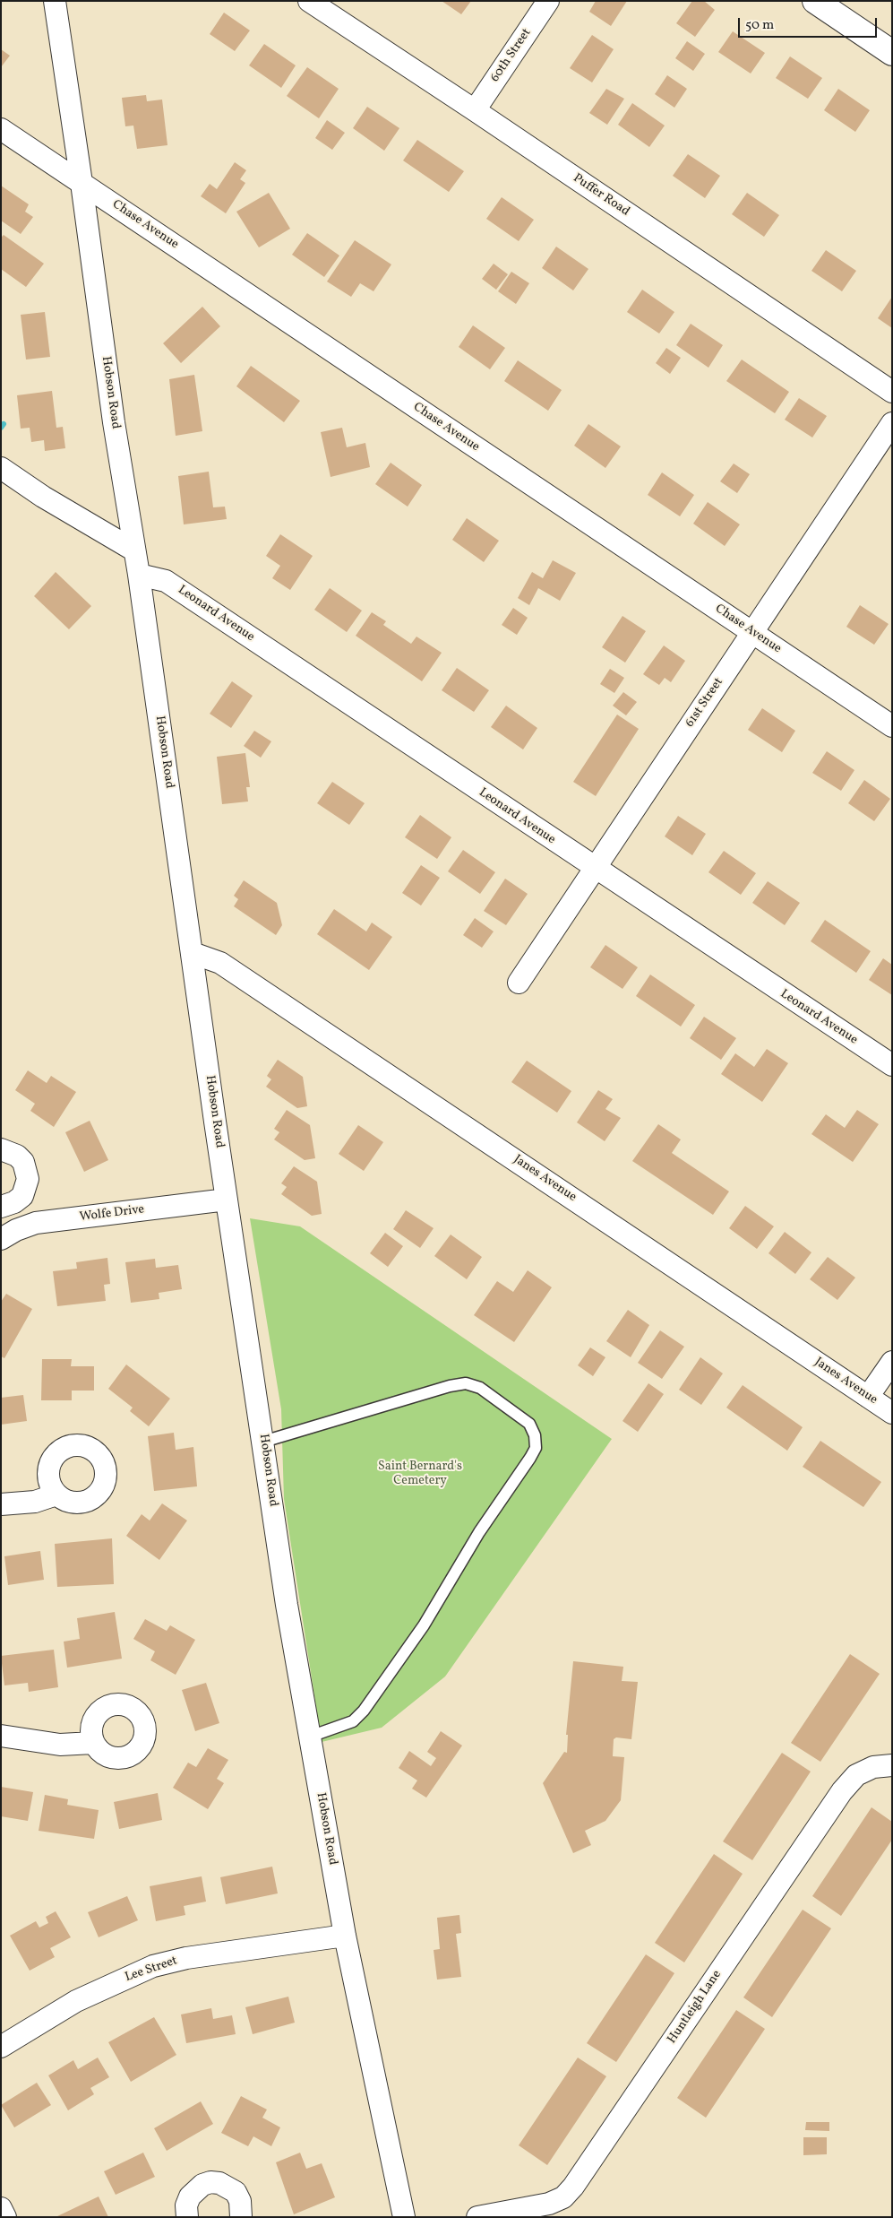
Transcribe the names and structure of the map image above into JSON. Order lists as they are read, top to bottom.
{
  "streets": {
    "street": [
      "60th Street",
      "Puffer Road",
      "Chase Avenue",
      "Hobson Road",
      "Leonard Avenue",
      "61st Street",
      "Janes Avenue",
      "Wolfe Drive",
      "Lee Street",
      "Huntleigh Lane"
    ]
  },
  "crossings": [
    ["60th Street", "Puffer Road"],
    ["Chase Avenue", "Hobson Road"],
    ["Chase Avenue", "61st Street"],
    ["Hobson Road", "Leonard Avenue"],
    ["Hobson Road", "Janes Avenue"],
    ["Hobson Road", "Wolfe Drive"],
    ["Hobson Road", "Lee Street"],
    ["Leonard Avenue", "61st Street"]
  ],
  "parks": ["Saint Bernard's Cemetery"],
  "scale_bar": "50 m"
}
